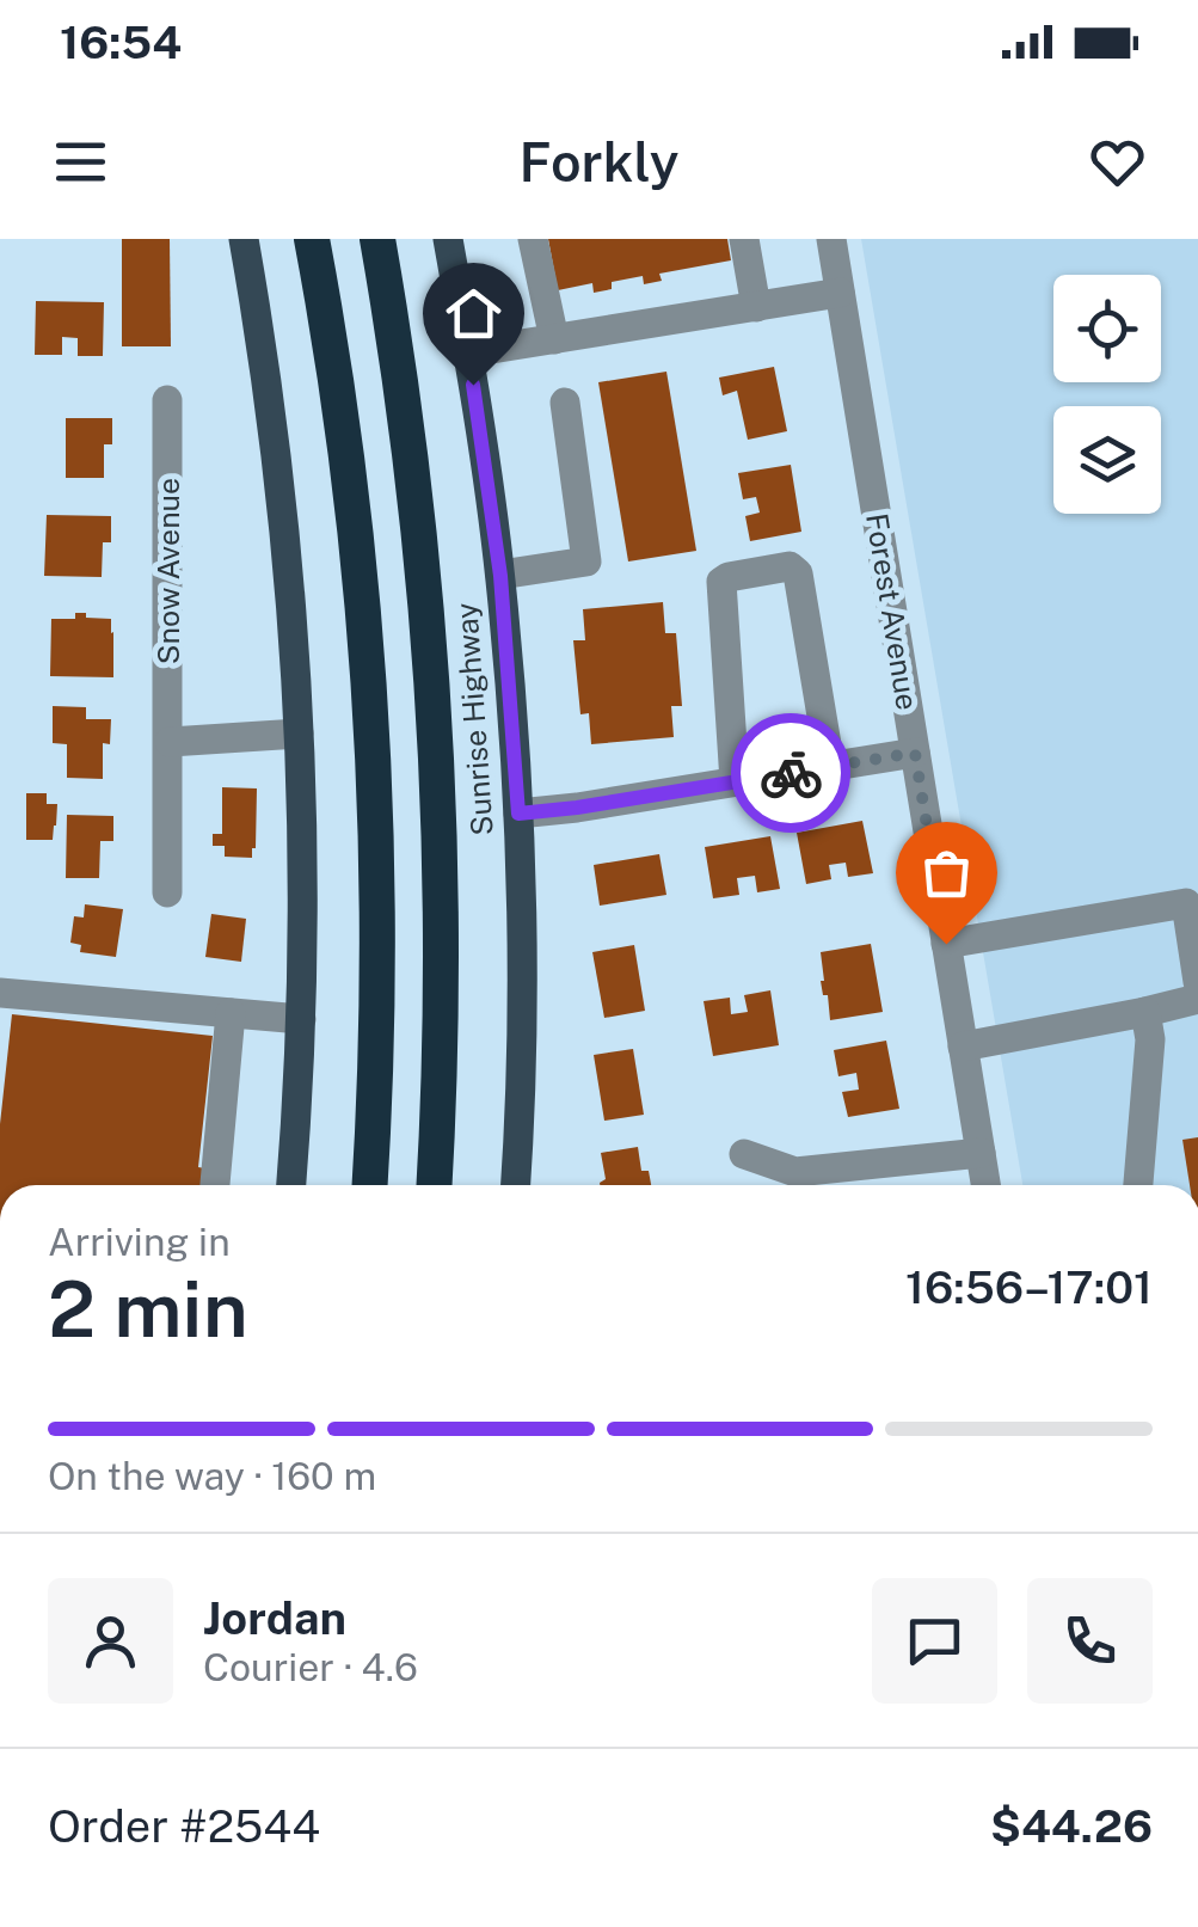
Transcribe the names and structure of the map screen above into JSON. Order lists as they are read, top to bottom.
{
  "streets": {
    "highway": ["Sunrise Highway"],
    "street": ["Snow Avenue", "Forest Avenue"]
  },
  "page": {
    "status": "16:54",
    "header": "Forkly",
    "heading": ["2 min", "Arriving in", "16:56–17:01"],
    "panel": [
      "Jordan",
      "Courier · 4.6",
      "Order #2544",
      "$44.26"
    ],
    "bar": "On the way · 160 m"
  }
}
